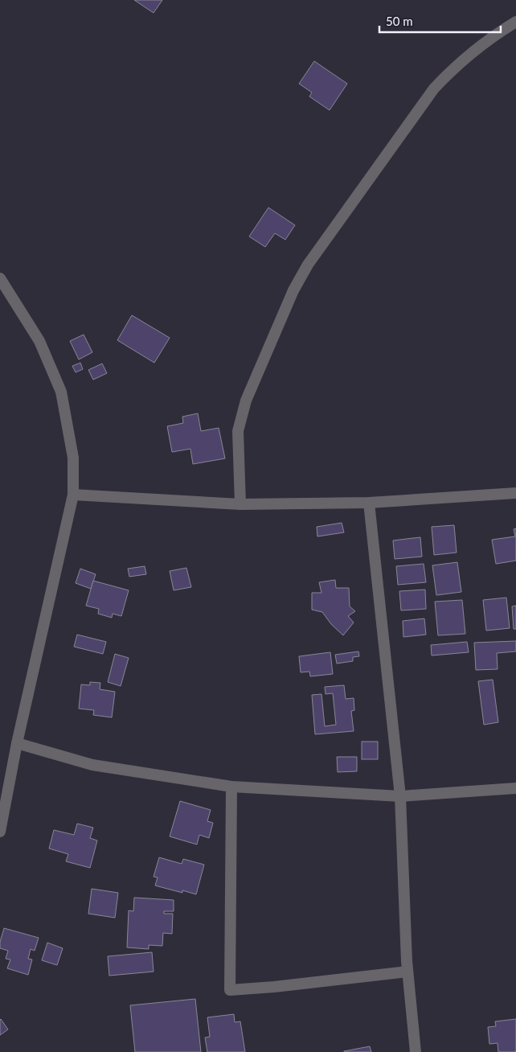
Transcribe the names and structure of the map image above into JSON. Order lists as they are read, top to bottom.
{
  "scale_bar": "50 m"
}
